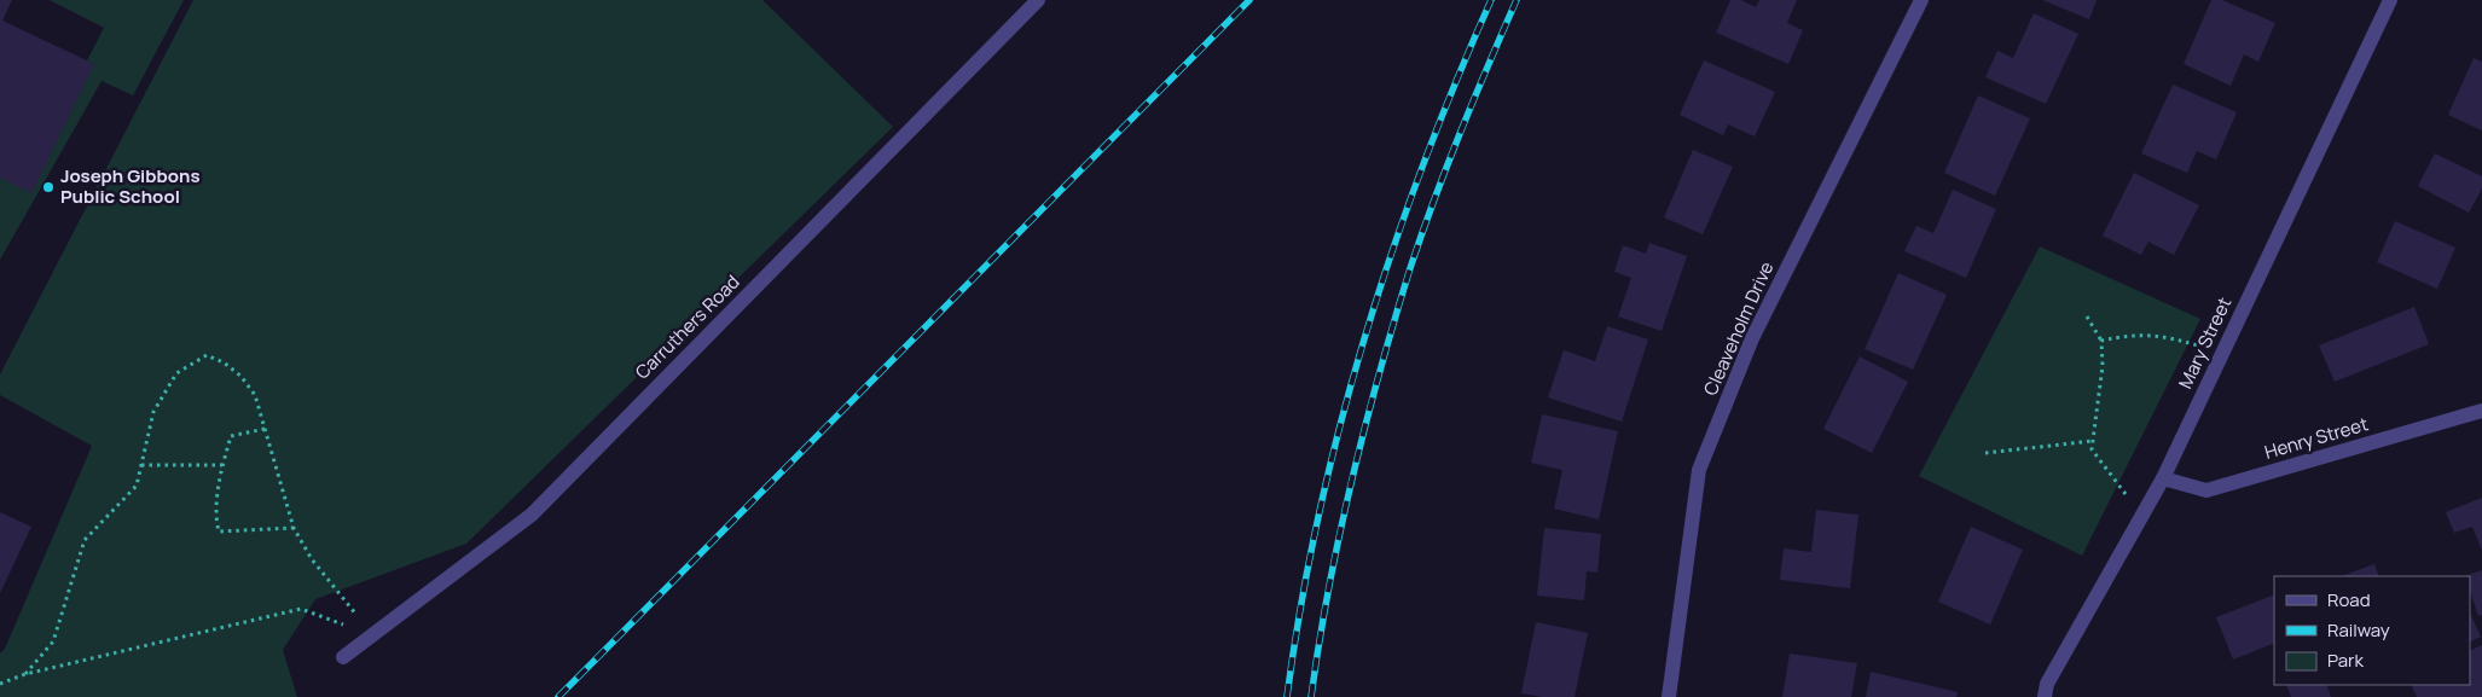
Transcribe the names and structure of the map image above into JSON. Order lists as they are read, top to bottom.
{
  "streets": {
    "street": [
      "Carruthers Road",
      "Cleaveholm Drive",
      "Mary Street",
      "Henry Street"
    ]
  },
  "crossings": [
    ["Mary Street", "Henry Street"]
  ],
  "places": ["Joseph Gibbons Public School"],
  "legend": ["Road", "Railway", "Park"]
}
